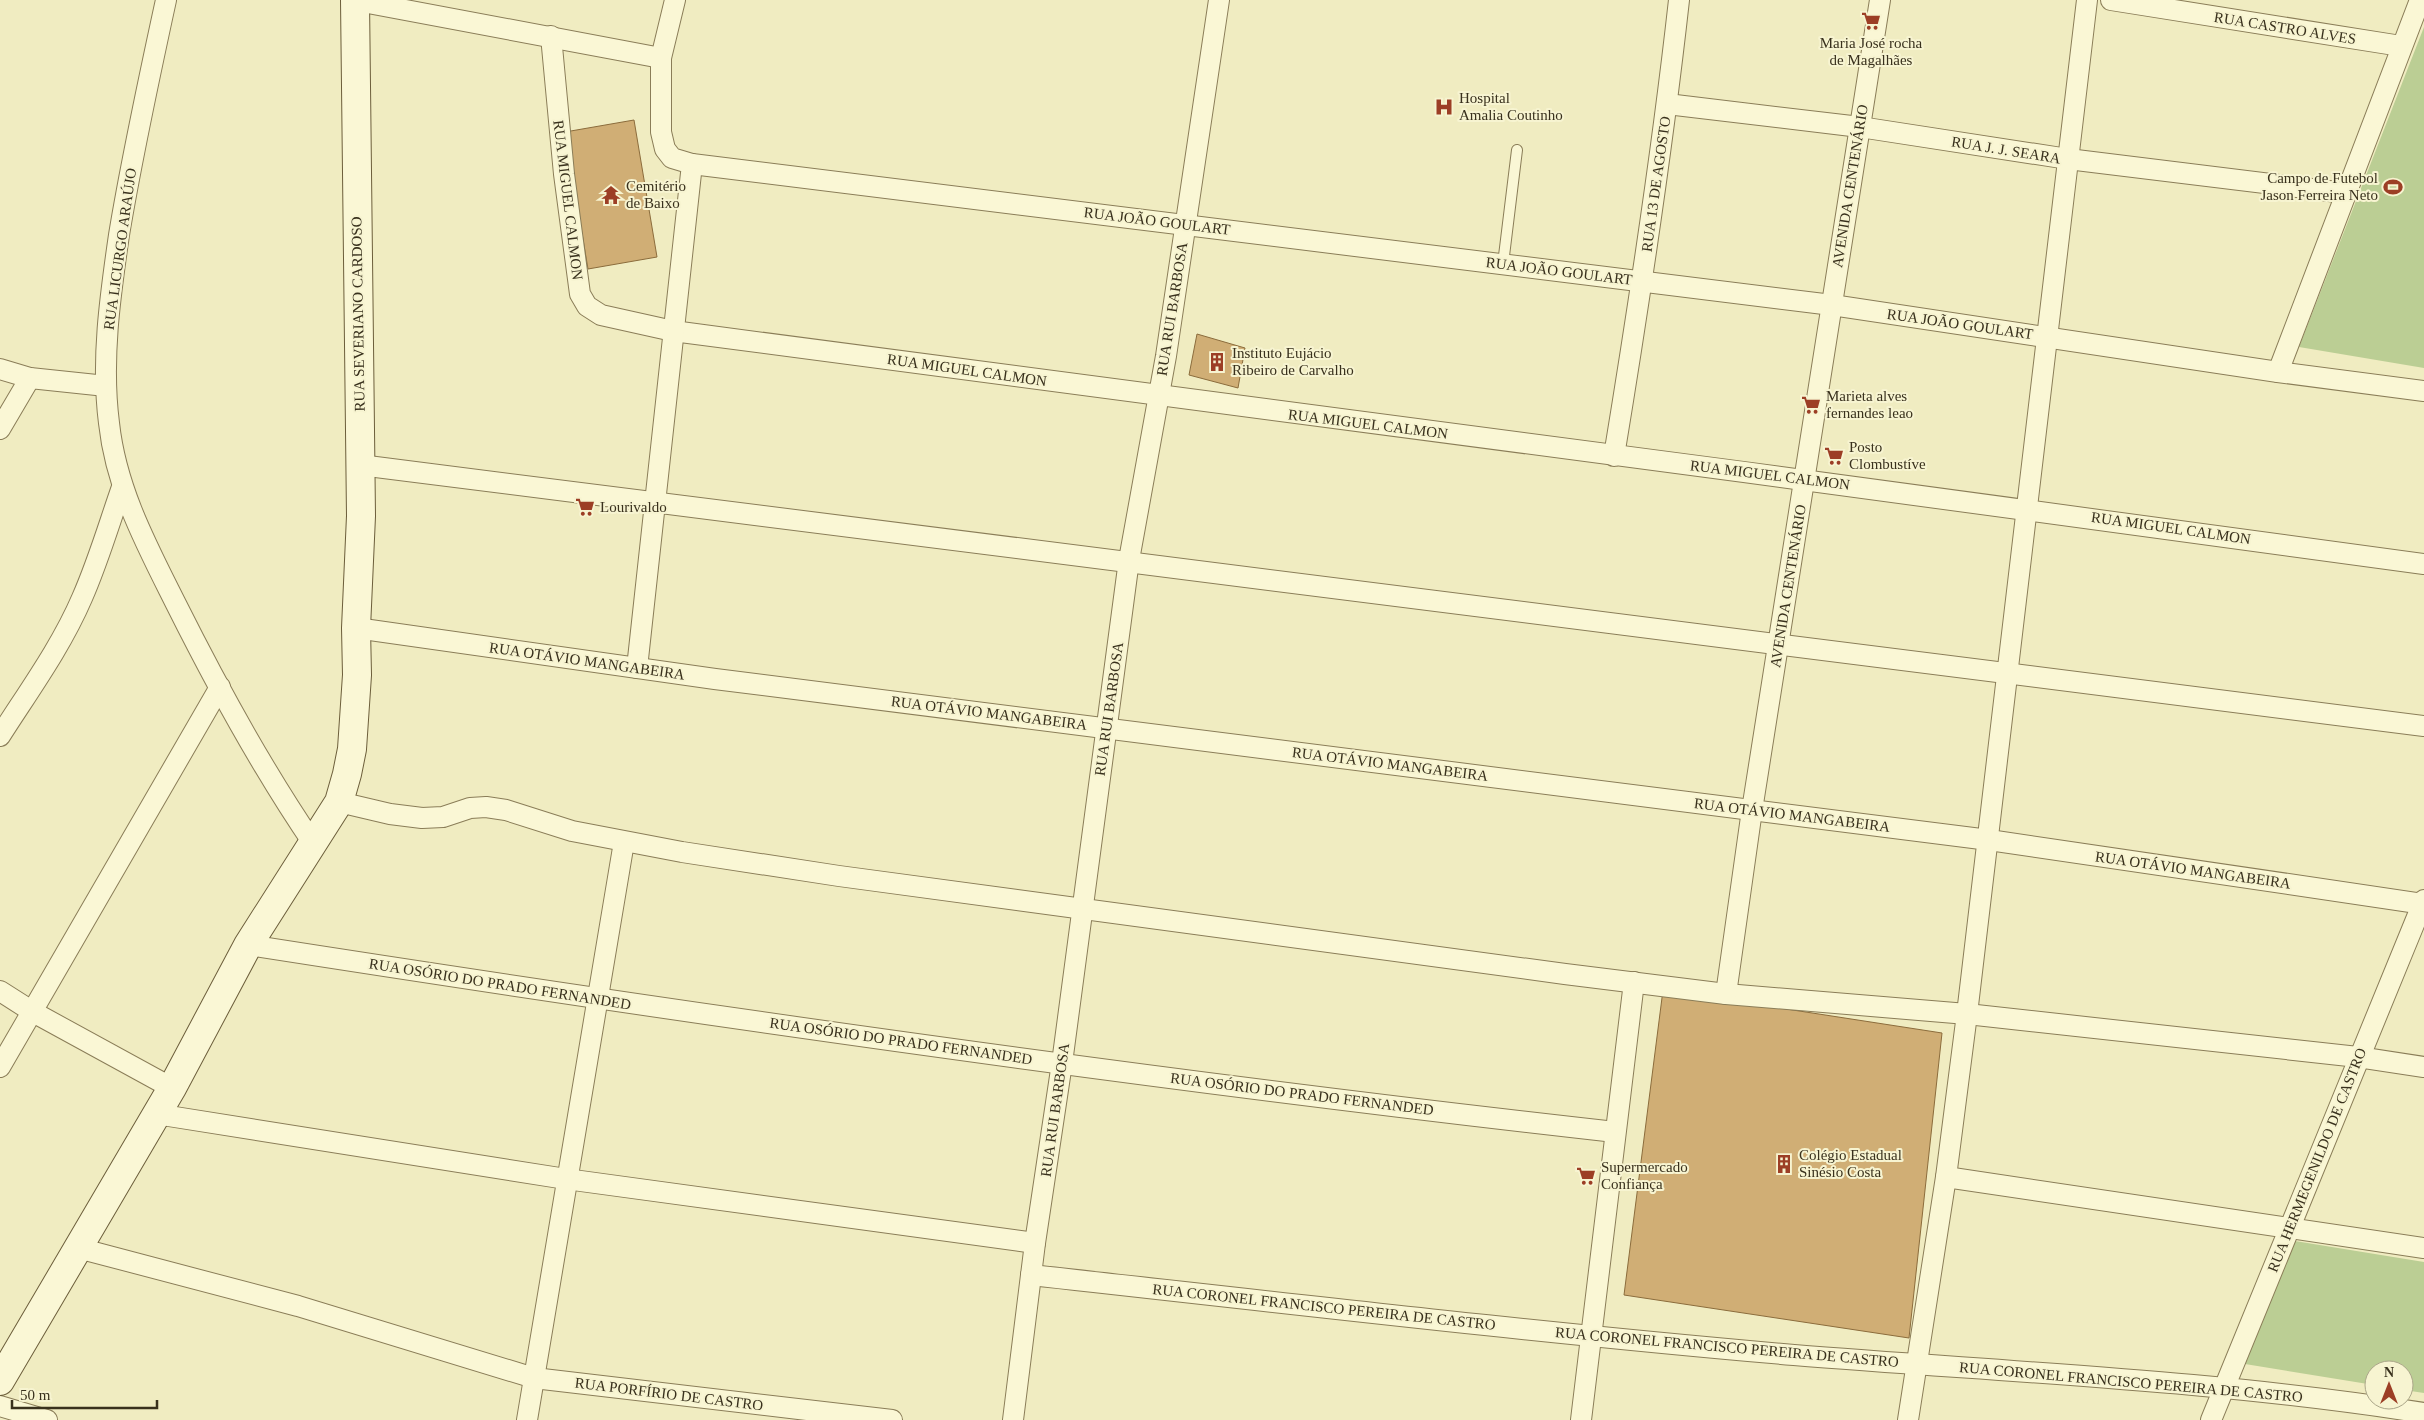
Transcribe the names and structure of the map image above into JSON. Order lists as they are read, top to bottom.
{
  "streets": {
    "street": [
      "RUA CASTRO ALVES",
      "RUA J. J. SEARA",
      "RUA 13 DE AGOSTO",
      "AVENIDA CENTENÁRIO",
      "RUA MIGUEL CALMON",
      "RUA JOÃO GOULART",
      "RUA LICURGO ARAÚJO",
      "RUA RUI BARBOSA",
      "RUA SEVERIANO CARDOSO",
      "RUA OTÁVIO MANGABEIRA",
      "RUA OSÓRIO DO PRADO FERNANDED",
      "RUA HERMEGENILDO DE CASTRO",
      "RUA CORONEL FRANCISCO PEREIRA DE CASTRO",
      "RUA PORFÍRIO DE CASTRO"
    ]
  },
  "crossings": [
    ["RUA J. J. SEARA", "RUA 13 DE AGOSTO"],
    ["RUA J. J. SEARA", "AVENIDA CENTENÁRIO"],
    ["RUA 13 DE AGOSTO", "RUA MIGUEL CALMON"],
    ["RUA 13 DE AGOSTO", "RUA JOÃO GOULART"],
    ["AVENIDA CENTENÁRIO", "RUA MIGUEL CALMON"],
    ["AVENIDA CENTENÁRIO", "RUA JOÃO GOULART"],
    ["AVENIDA CENTENÁRIO", "RUA OTÁVIO MANGABEIRA"],
    ["RUA MIGUEL CALMON", "RUA RUI BARBOSA"],
    ["RUA JOÃO GOULART", "RUA RUI BARBOSA"],
    ["RUA LICURGO ARAÚJO", "RUA SEVERIANO CARDOSO"],
    ["RUA RUI BARBOSA", "RUA OTÁVIO MANGABEIRA"],
    ["RUA RUI BARBOSA", "RUA OSÓRIO DO PRADO FERNANDED"],
    ["RUA RUI BARBOSA", "RUA CORONEL FRANCISCO PEREIRA DE CASTRO"],
    ["RUA SEVERIANO CARDOSO", "RUA OTÁVIO MANGABEIRA"],
    ["RUA SEVERIANO CARDOSO", "RUA OSÓRIO DO PRADO FERNANDED"],
    ["RUA SEVERIANO CARDOSO", "RUA PORFÍRIO DE CASTRO"],
    ["RUA OTÁVIO MANGABEIRA", "RUA HERMEGENILDO DE CASTRO"],
    ["RUA HERMEGENILDO DE CASTRO", "RUA CORONEL FRANCISCO PEREIRA DE CASTRO"]
  ],
  "places": {
    "supermarket": [
      "Maria José rocha de Magalhães",
      "Marieta alves fernandes leao",
      "Posto Clombustíve",
      "Lourivaldo",
      "Supermercado Confiança"
    ],
    "hospital": ["Hospital Amalia Coutinho"],
    "sports": ["Campo de Futebol Jason Ferreira Neto"],
    "temple": ["Cemitério de Baixo"],
    "building": ["Instituto Eujácio Ribeiro de Carvalho", "Colégio Estadual Sinésio Costa"]
  },
  "scale_bar": "50 m",
  "north": "top"
}
